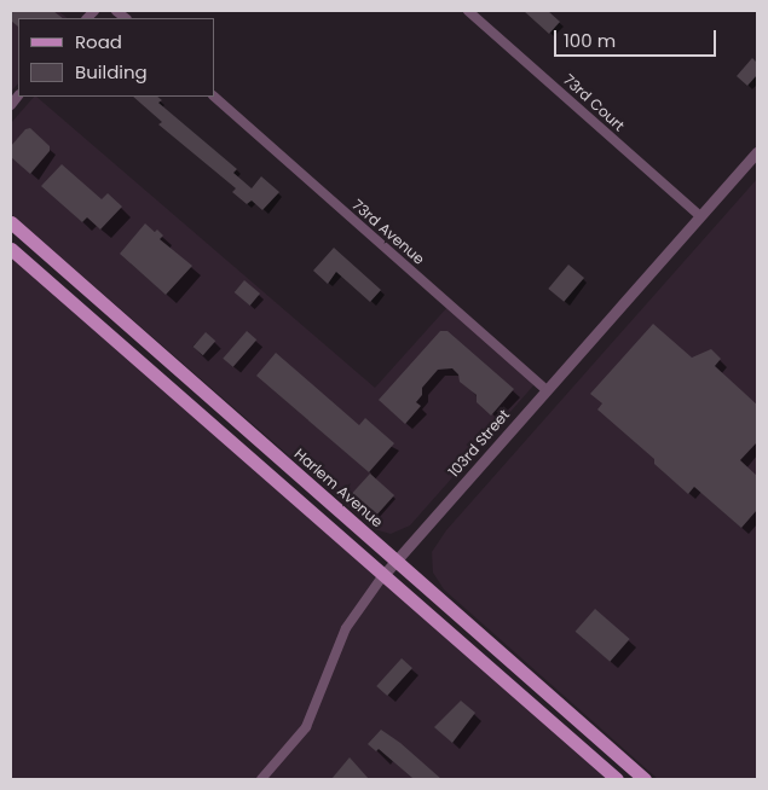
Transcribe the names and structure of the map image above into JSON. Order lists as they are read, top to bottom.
{
  "streets": {
    "main road": ["Harlem Avenue"],
    "street": ["73rd Court", "73rd Avenue", "103rd Street"]
  },
  "crossings": [
    ["73rd Court", "103rd Street"],
    ["73rd Avenue", "103rd Street"],
    ["103rd Street", "Harlem Avenue"]
  ],
  "legend": ["Road", "Building"],
  "scale_bar": "100 m"
}
